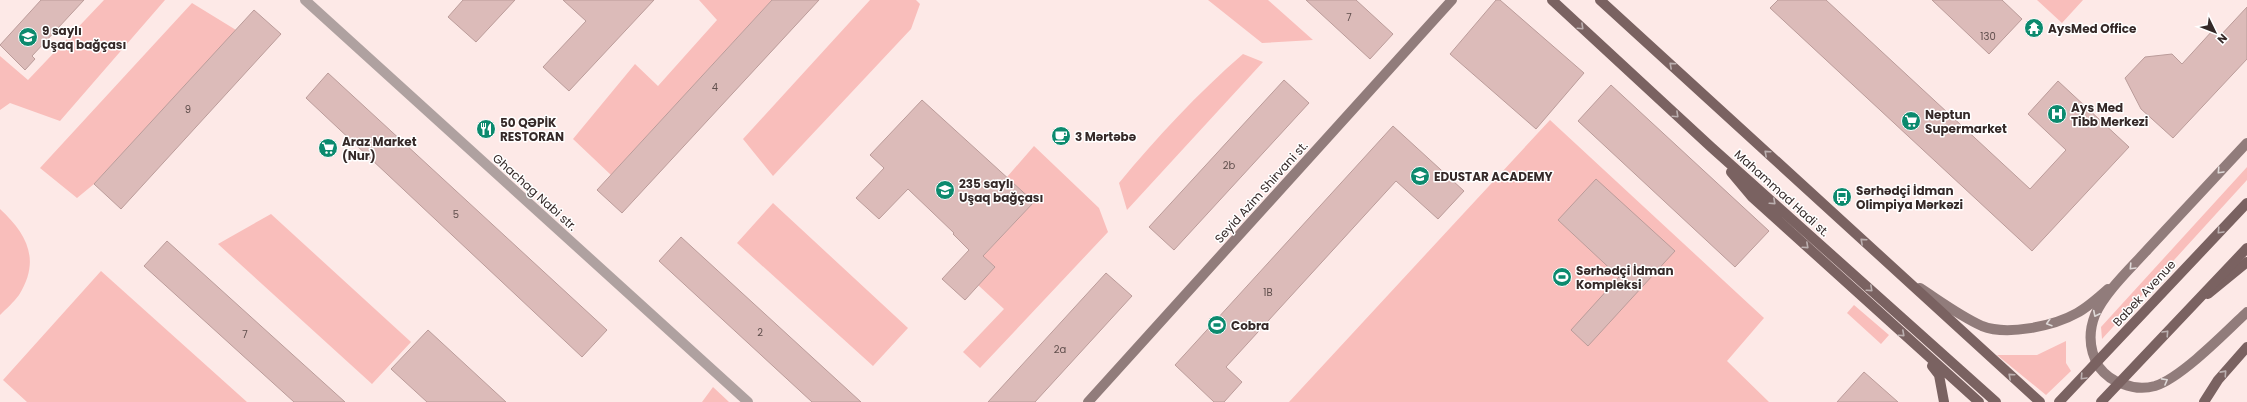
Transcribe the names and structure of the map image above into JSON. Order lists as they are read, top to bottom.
{
  "streets": {
    "main road": ["Seyid Azim Shirvani st.", "Mahammad Hadi st.", "Babek Avenue"],
    "street": ["Ghachag Nabi str."]
  },
  "places": {
    "temple": ["AysMed Office"],
    "school or university": ["9 saylı Uşaq bağçası", "EDUSTAR ACADEMY", "235 saylı Uşaq bağçası"],
    "hospital": ["Ays Med Tibb Merkezi"],
    "supermarket": ["Neptun Supermarket", "Araz Market (Nur)"],
    "restaurant": ["50 QƏPİK RESTORAN"],
    "cafe": ["3 Mərtəbə"],
    "bus stop": ["Sərhədçi İdman Olimpiya Mərkəzi"],
    "sports": ["Sərhədçi İdman Kompleksi", "Cobra"]
  },
  "house_numbers": [
    "7",
    "130",
    "4",
    "9",
    "2b",
    "5",
    "1B",
    "2",
    "7",
    "2a"
  ],
  "north": "bottom right"
}
